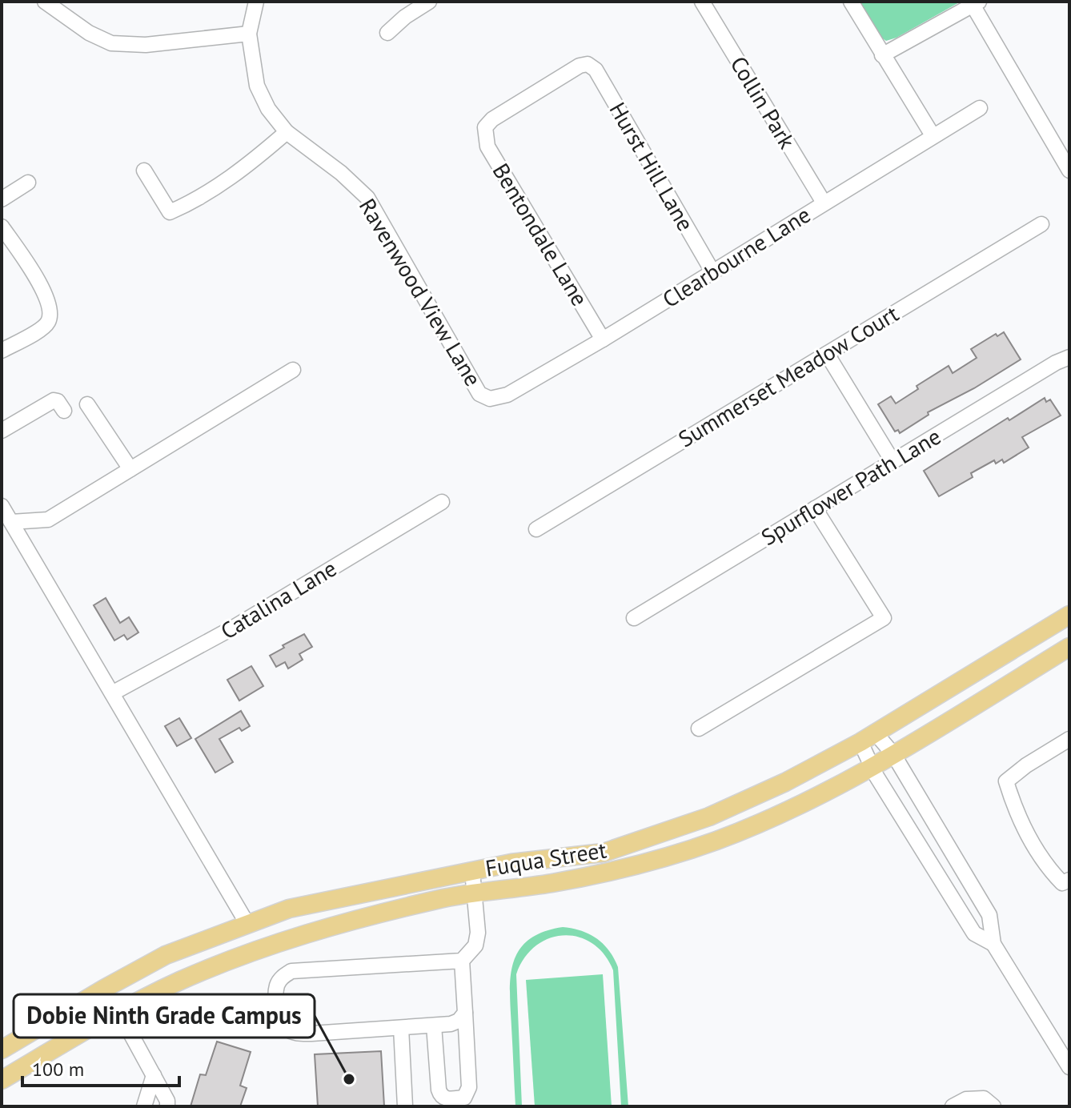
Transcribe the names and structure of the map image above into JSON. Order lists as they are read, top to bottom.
{
  "streets": {
    "main road": ["Fuqua Street"],
    "street": [
      "Collin Park",
      "Hurst Hill Lane",
      "Bentondale Lane",
      "Clearbourne Lane",
      "Ravenwood View Lane",
      "Summerset Meadow Court",
      "Spurflower Path Lane",
      "Catalina Lane"
    ]
  },
  "crossings": [
    ["Collin Park", "Clearbourne Lane"],
    ["Hurst Hill Lane", "Bentondale Lane"],
    ["Hurst Hill Lane", "Clearbourne Lane"],
    ["Bentondale Lane", "Clearbourne Lane"],
    ["Clearbourne Lane", "Ravenwood View Lane"]
  ],
  "places": ["Dobie Ninth Grade Campus"],
  "scale_bar": "100 m"
}
